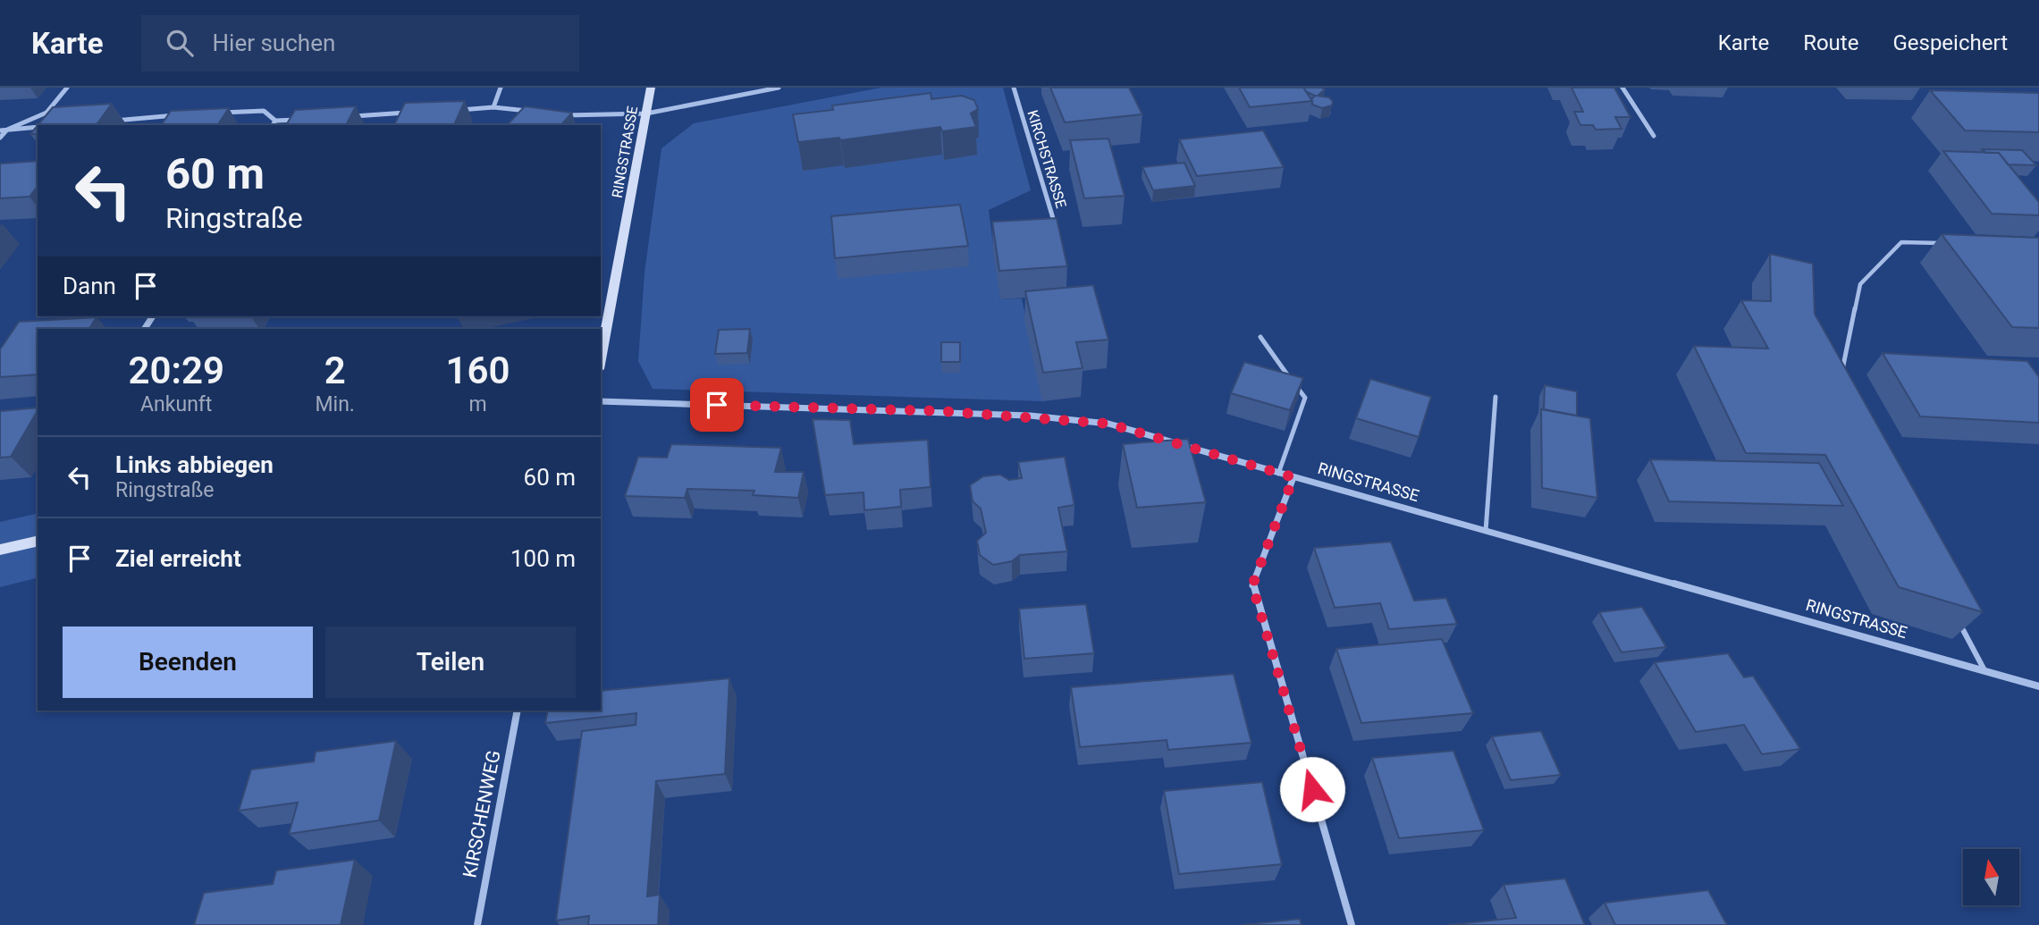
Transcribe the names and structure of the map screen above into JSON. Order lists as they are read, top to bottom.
{
  "streets": {
    "street": ["RINGSTRASSE", "KIRCHSTRASSE", "KIRSCHENWEG"]
  },
  "north": "top",
  "page": {
    "header": "Karte",
    "search": "Hier suchen",
    "nav": ["Karte", "Route", "Gespeichert"],
    "turn": ["60 m", "Ringstraße"],
    "then": "Dann",
    "eta": [
      "20:29",
      "Ankunft",
      "2",
      "Min.",
      "160",
      "m"
    ],
    "list": [
      {
        "name": "Links abbiegen",
        "note": "Ringstraße",
        "value": "60 m"
      },
      {
        "name": "Ziel erreicht",
        "value": "100 m"
      }
    ],
    "buttons": ["Beenden", "Teilen"]
  }
}
